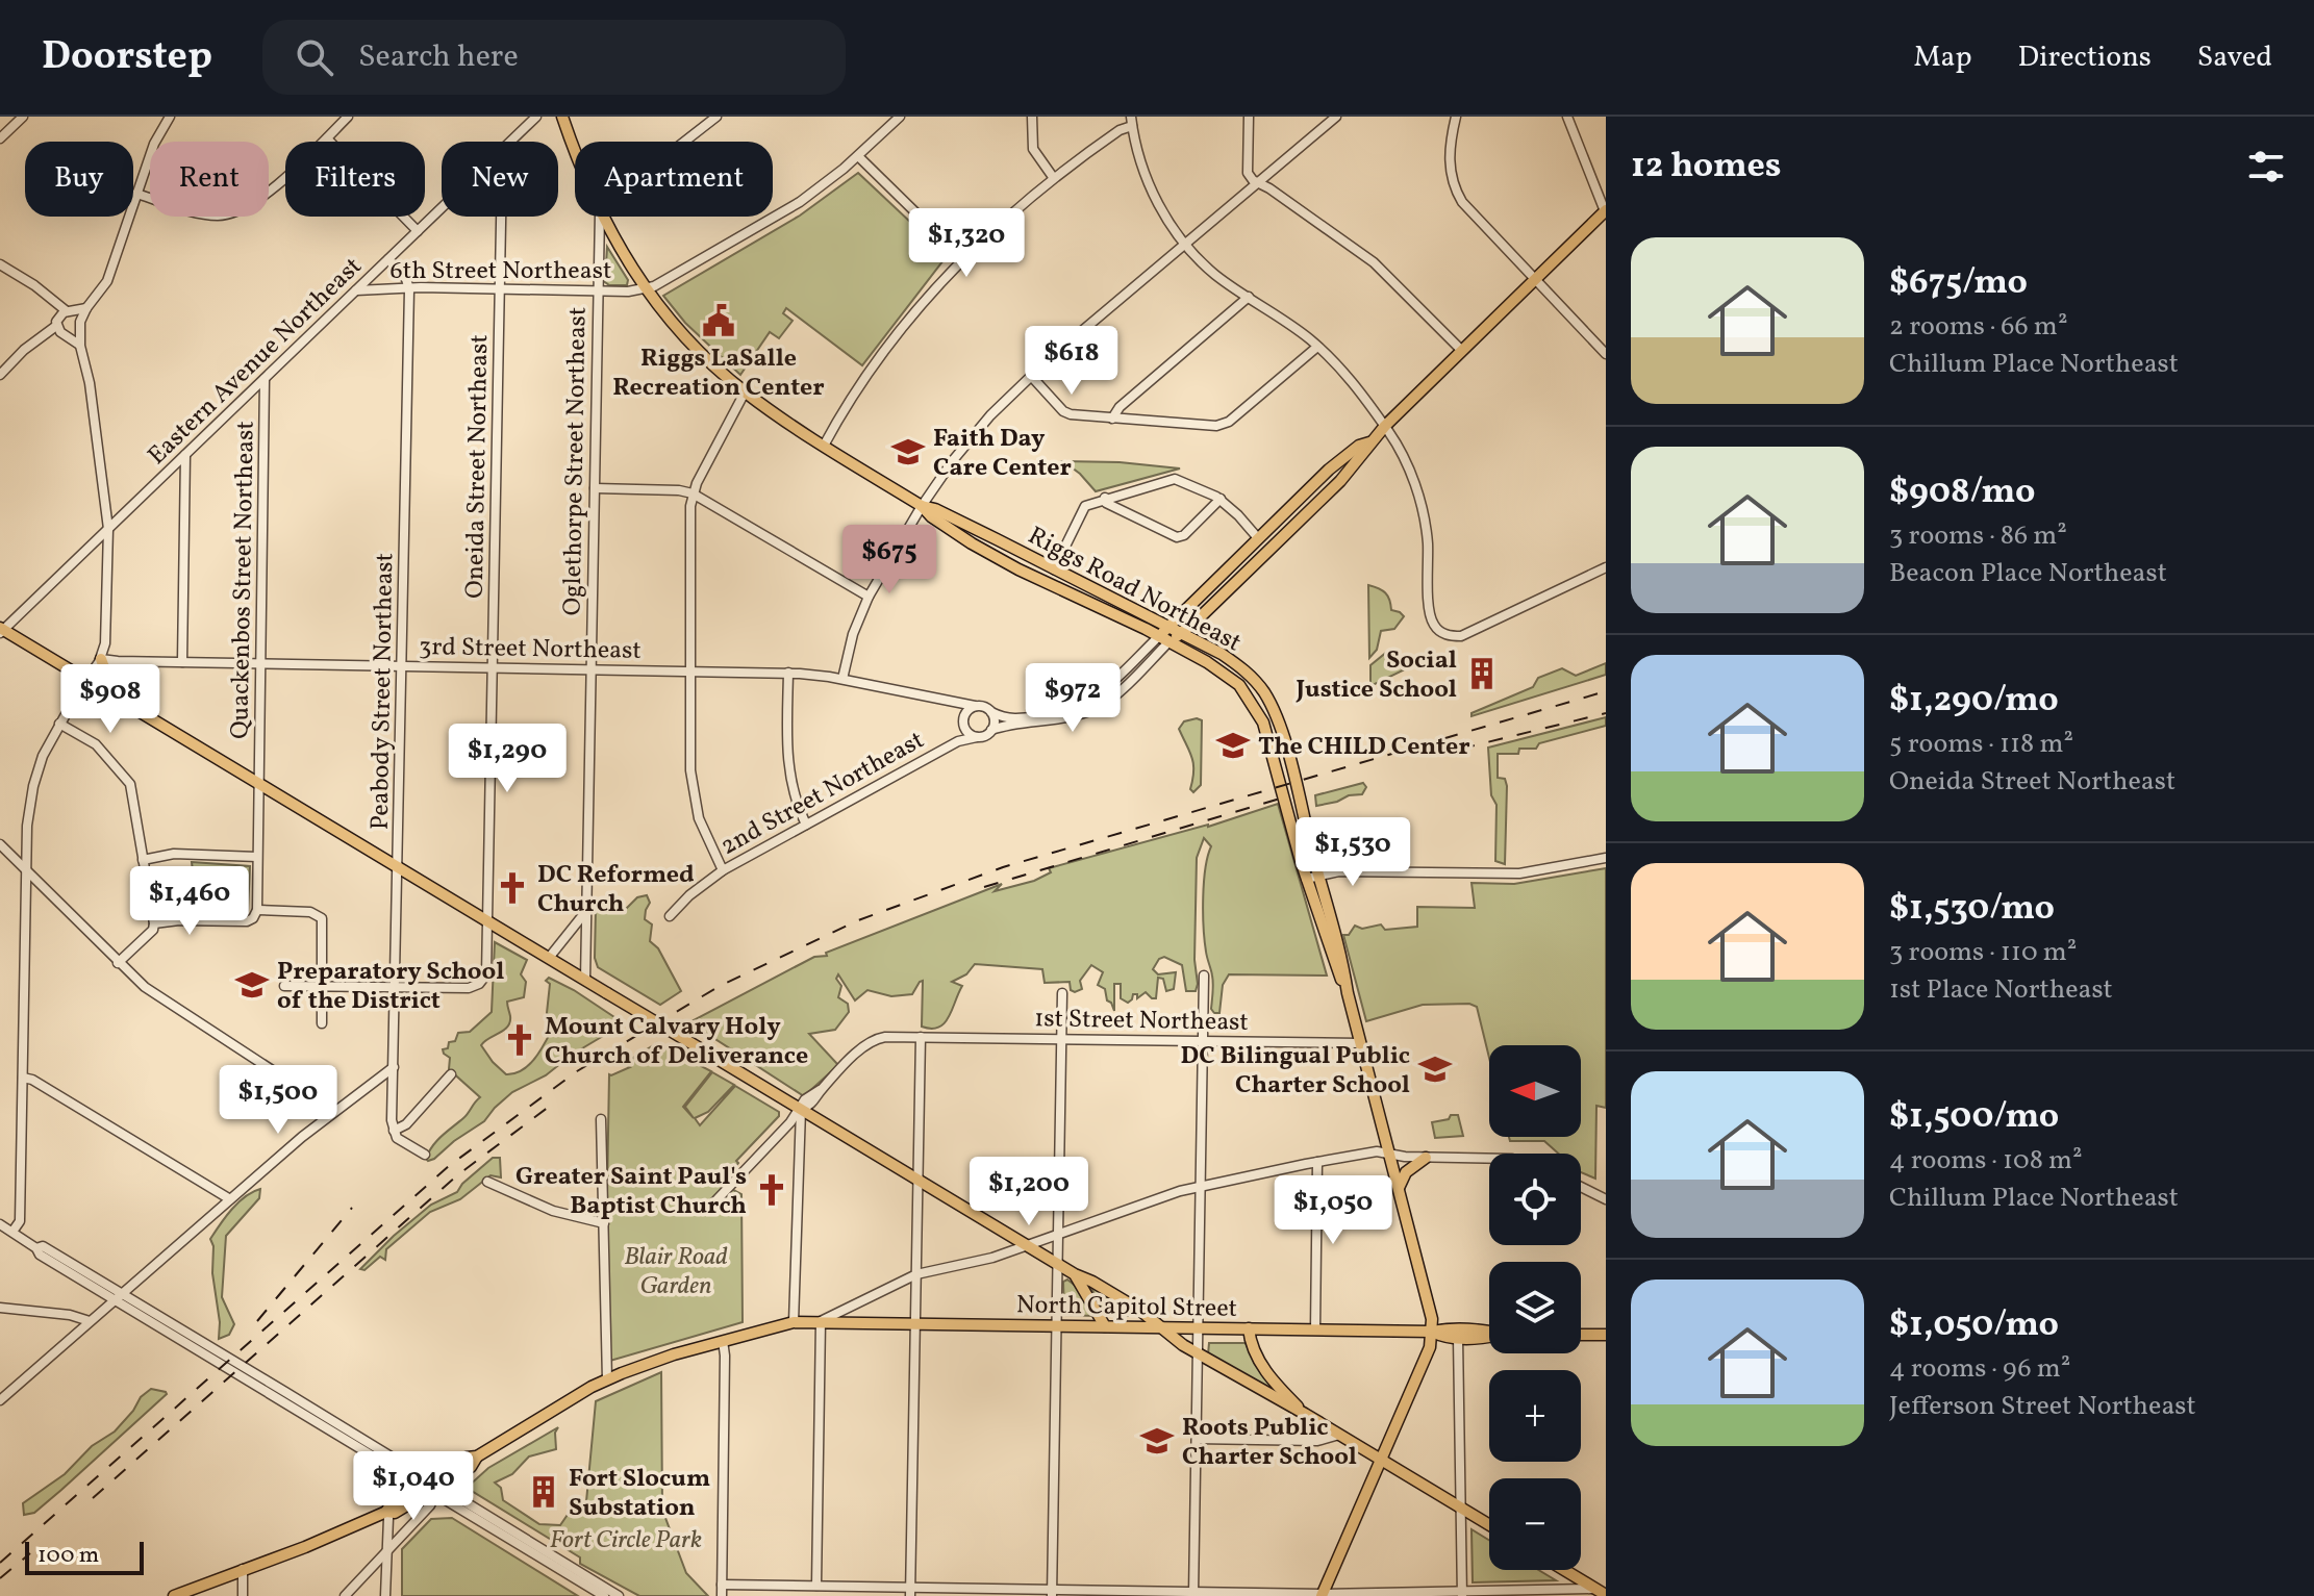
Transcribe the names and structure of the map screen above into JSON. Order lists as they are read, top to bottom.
{
  "streets": {
    "main road": ["Riggs Road Northeast", "North Capitol Street"],
    "street": [
      "6th Street Northeast",
      "Eastern Avenue Northeast",
      "Oglethorpe Street Northeast",
      "Oneida Street Northeast",
      "Quackenbos Street Northeast",
      "3rd Street Northeast",
      "Peabody Street Northeast",
      "2nd Street Northeast",
      "1st Street Northeast"
    ]
  },
  "crossings": [
    ["6th Street Northeast", "Eastern Avenue Northeast"],
    ["6th Street Northeast", "Oglethorpe Street Northeast"],
    ["6th Street Northeast", "Oneida Street Northeast"],
    ["6th Street Northeast", "Riggs Road Northeast"],
    ["6th Street Northeast", "Peabody Street Northeast"],
    ["Eastern Avenue Northeast", "Quackenbos Street Northeast"],
    ["Oglethorpe Street Northeast", "3rd Street Northeast"],
    ["Oneida Street Northeast", "3rd Street Northeast"],
    ["Oneida Street Northeast", "Peabody Street Northeast"],
    ["Quackenbos Street Northeast", "3rd Street Northeast"],
    ["Riggs Road Northeast", "1st Street Northeast"],
    ["Riggs Road Northeast", "North Capitol Street"],
    ["3rd Street Northeast", "Peabody Street Northeast"],
    ["3rd Street Northeast", "2nd Street Northeast"]
  ],
  "parks": ["Blair Road Garden", "Fort Circle Park"],
  "places": {
    "public building": ["Riggs LaSalle Recreation Center"],
    "school or university": [
      "Faith Day Care Center",
      "The CHILD Center",
      "Preparatory School of the District",
      "DC Bilingual Public Charter School",
      "Roots Public Charter School"
    ],
    "building": ["Social Justice School", "Fort Slocum Substation"],
    "church": ["DC Reformed Church", "Mount Calvary Holy Church of Deliverance", "Greater Saint Paul's Baptist Church"]
  },
  "scale_bar": "100 m",
  "north": "left",
  "page": {
    "header": "Doorstep",
    "search": "Search here",
    "nav": ["Map", "Directions", "Saved"],
    "heading": "12 homes",
    "chip": [
      "Buy",
      "Rent",
      "Filters",
      "New",
      "Apartment"
    ],
    "price": [
      "$1,320",
      "$618",
      "$675",
      "$972",
      "$908",
      "$1,290",
      "$1,530",
      "$1,460",
      "$1,500",
      "$1,200",
      "$1,050",
      "$1,040"
    ],
    "list": [
      {
        "name": "$675/mo",
        "note": "2 rooms · 66 m² · Chillum Place Northeast"
      },
      {
        "name": "$908/mo",
        "note": "3 rooms · 86 m² · Beacon Place Northeast"
      },
      {
        "name": "$1,290/mo",
        "note": "5 rooms · 118 m² · Oneida Street Northeast"
      },
      {
        "name": "$1,530/mo",
        "note": "3 rooms · 110 m² · 1st Place Northeast"
      },
      {
        "name": "$1,500/mo",
        "note": "4 rooms · 108 m² · Chillum Place Northeast"
      },
      {
        "name": "$1,050/mo",
        "note": "4 rooms · 96 m² · Jefferson Street Northeast"
      }
    ],
    "map_buttons": ["+", "−"],
    "scale": "100 m"
  }
}
